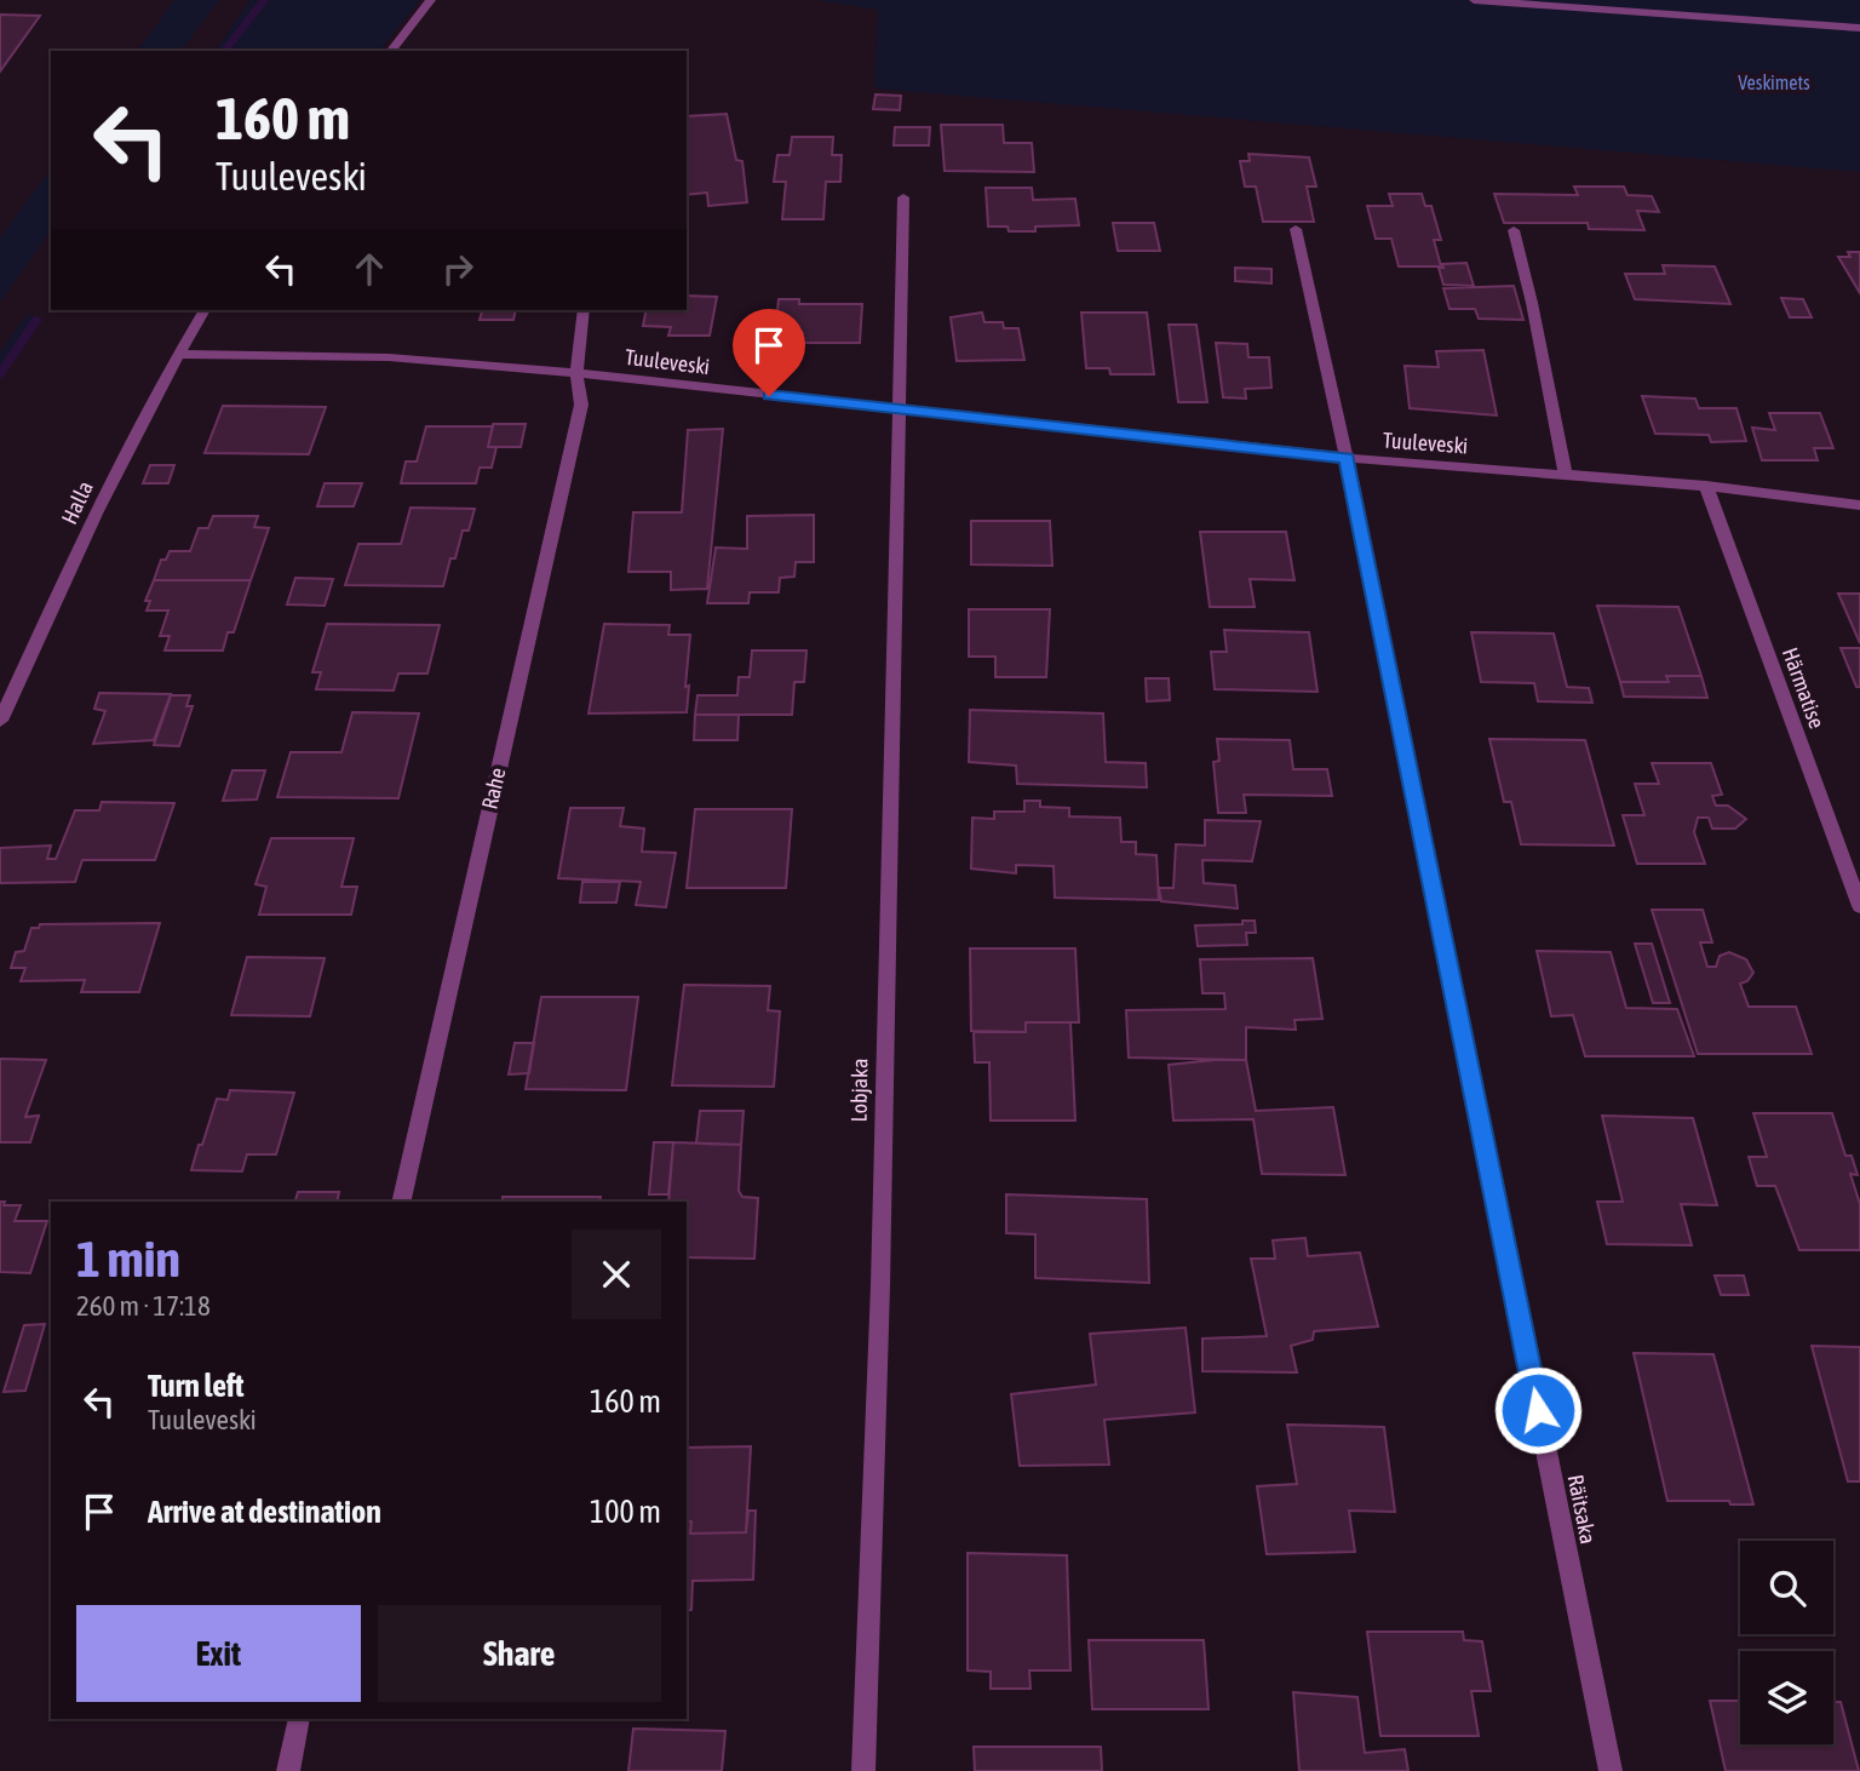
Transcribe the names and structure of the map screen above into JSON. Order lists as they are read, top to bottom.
{
  "streets": {
    "street": [
      "Tuuleveski",
      "Halla",
      "Härmatise",
      "Rahe",
      "Lobjaka",
      "Räitsaka"
    ]
  },
  "crossings": [
    ["Tuuleveski", "Halla"],
    ["Tuuleveski", "Härmatise"],
    ["Tuuleveski", "Rahe"],
    ["Tuuleveski", "Lobjaka"],
    ["Tuuleveski", "Räitsaka"]
  ],
  "parks": ["Veskimets"],
  "page": {
    "turn": ["160 m", "Tuuleveski"],
    "heading": ["1 min", "260 m · 17:18"],
    "list": [
      {
        "name": "Turn left",
        "note": "Tuuleveski",
        "value": "160 m"
      },
      {
        "name": "Arrive at destination",
        "value": "100 m"
      }
    ],
    "buttons": ["Exit", "Share"]
  }
}
